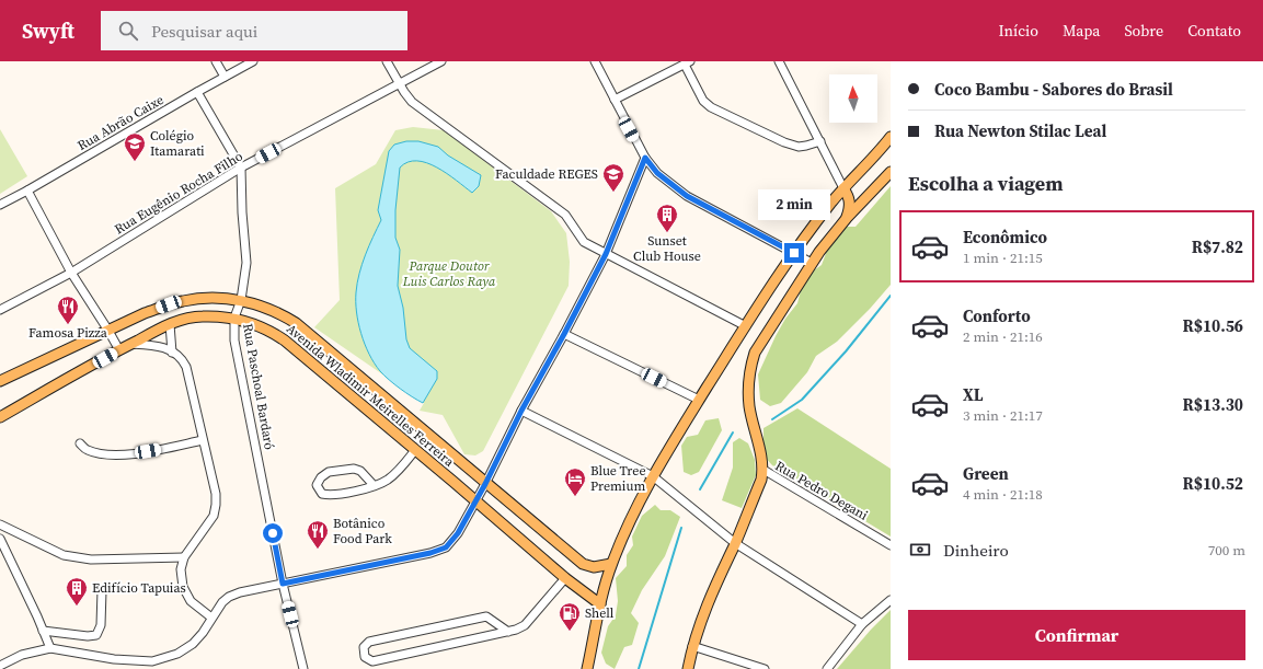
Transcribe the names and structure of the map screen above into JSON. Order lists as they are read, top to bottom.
{
  "streets": {
    "main road": ["Avenida Wladimir Meirelles Ferreira"],
    "street": [
      "Rua Abrão Caixe",
      "Rua Eugênio Rocha Filho",
      "Rua Paschoal Bardaró",
      "Rua Pedro Degani"
    ]
  },
  "crossings": [
    ["Rua Abrão Caixe", "Rua Paschoal Bardaró"],
    ["Rua Eugênio Rocha Filho", "Rua Paschoal Bardaró"],
    ["Rua Paschoal Bardaró", "Avenida Wladimir Meirelles Ferreira"]
  ],
  "parks": ["Parque Doutor Luis Carlos Raya"],
  "places": {
    "school or university": ["Colégio Itamarati", "Faculdade REGES"],
    "building": ["Sunset Club House", "Edifício Tapuias"],
    "restaurant": ["Famosa Pizza", "Botânico Food Park"],
    "hotel": ["Blue Tree Premium"],
    "fuel station": ["Shell"]
  },
  "north": "top",
  "page": {
    "header": "Swyft",
    "search": "Pesquisar aqui",
    "nav": [
      "Início",
      "Mapa",
      "Sobre",
      "Contato"
    ],
    "banner": ["Coco Bambu - Sabores do Brasil", "Rua Newton Stilac Leal"],
    "heading": "Escolha a viagem",
    "bubble": "2 min",
    "list": [
      {
        "name": "Econômico",
        "note": "1 min · 21:15",
        "value": "R$7.82"
      },
      {
        "name": "Conforto",
        "note": "2 min · 21:16",
        "value": "R$10.56"
      },
      {
        "name": "XL",
        "note": "3 min · 21:17",
        "value": "R$13.30"
      },
      {
        "name": "Green",
        "note": "4 min · 21:18",
        "value": "R$10.52"
      }
    ],
    "pay": ["Dinheiro", "700 m"],
    "buttons": "Confirmar"
  }
}
